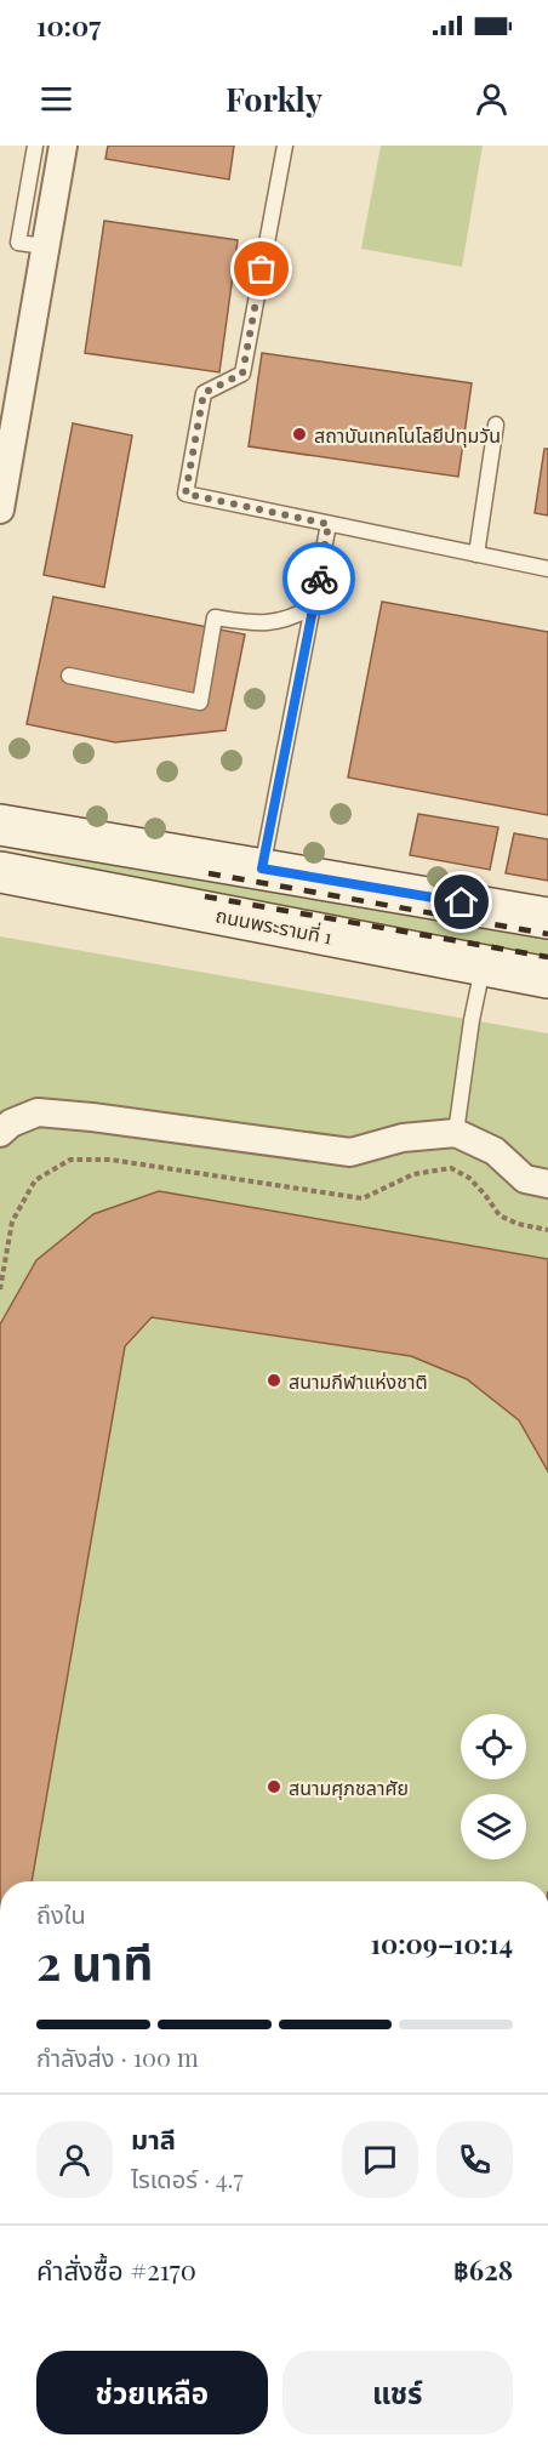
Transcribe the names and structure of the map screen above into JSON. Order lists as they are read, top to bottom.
{
  "streets": {
    "main road": ["ถนนพระรามที่ 1"]
  },
  "places": ["สถาบันเทคโนโลยีปทุมวัน", "สนามกีฬาแห่งชาติ", "สนามศุภชลาศัย"],
  "page": {
    "status": "10:07",
    "header": "Forkly",
    "heading": ["2 นาที", "ถึงใน", "10:09–10:14"],
    "panel": [
      "มาลี",
      "ไรเดอร์ · 4.7",
      "คำสั่งซื้อ #2170",
      "฿628"
    ],
    "bar": "กำลังส่ง · 100 m",
    "buttons": ["ช่วยเหลือ", "แชร์"]
  }
}
